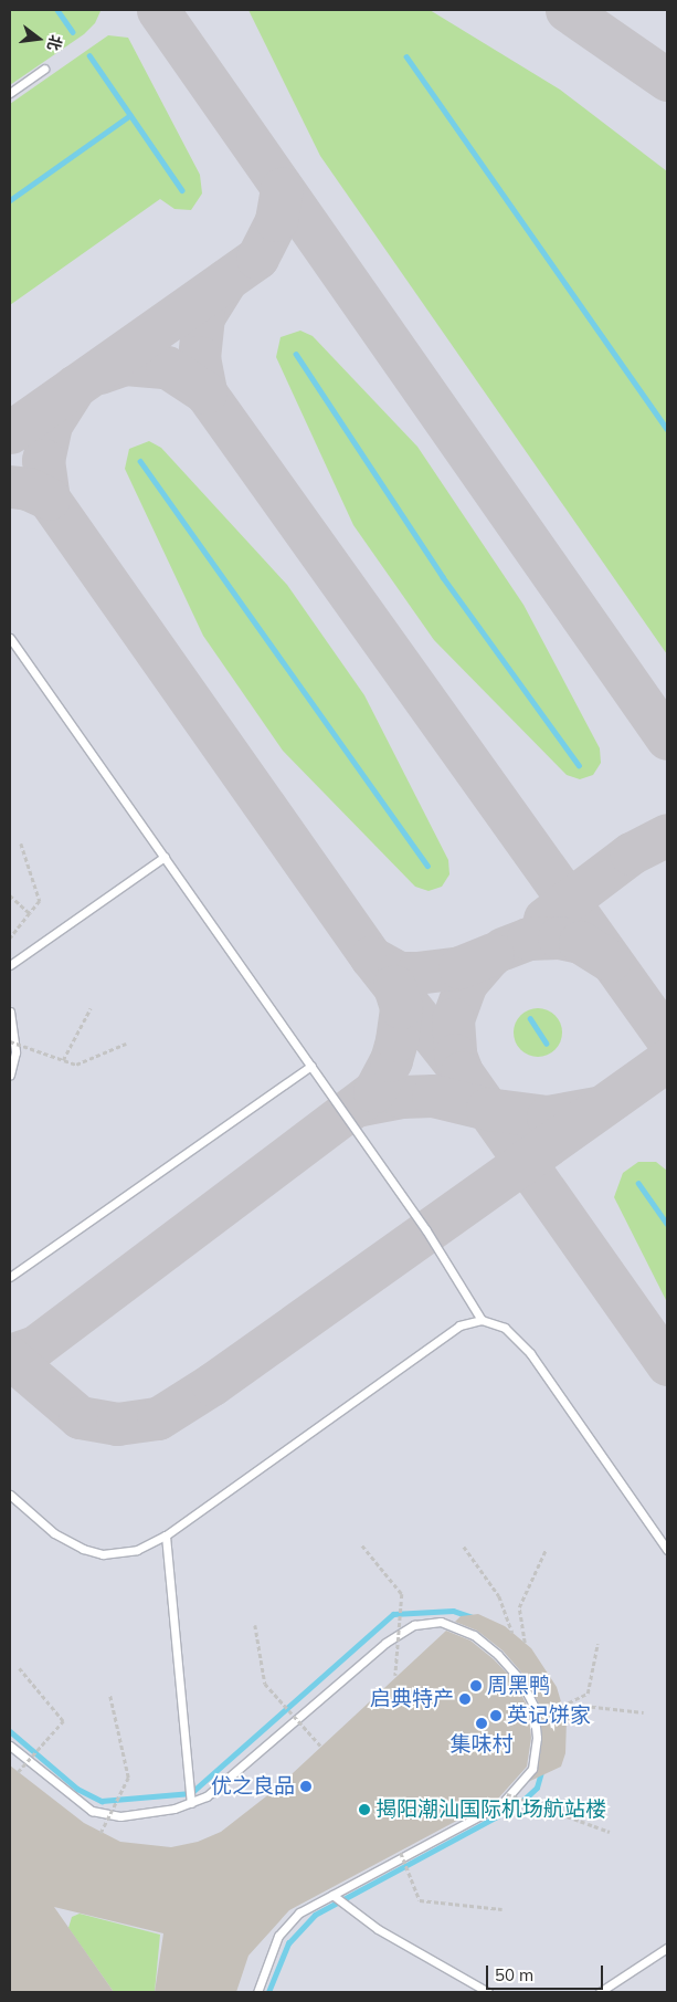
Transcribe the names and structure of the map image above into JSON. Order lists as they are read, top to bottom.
{
  "places": [
    "周黑鸭",
    "启典特产",
    "英记饼家",
    "集味村",
    "优之良品",
    "揭阳潮汕国际机场航站楼"
  ],
  "scale_bar": "50 m",
  "north": "right"
}
